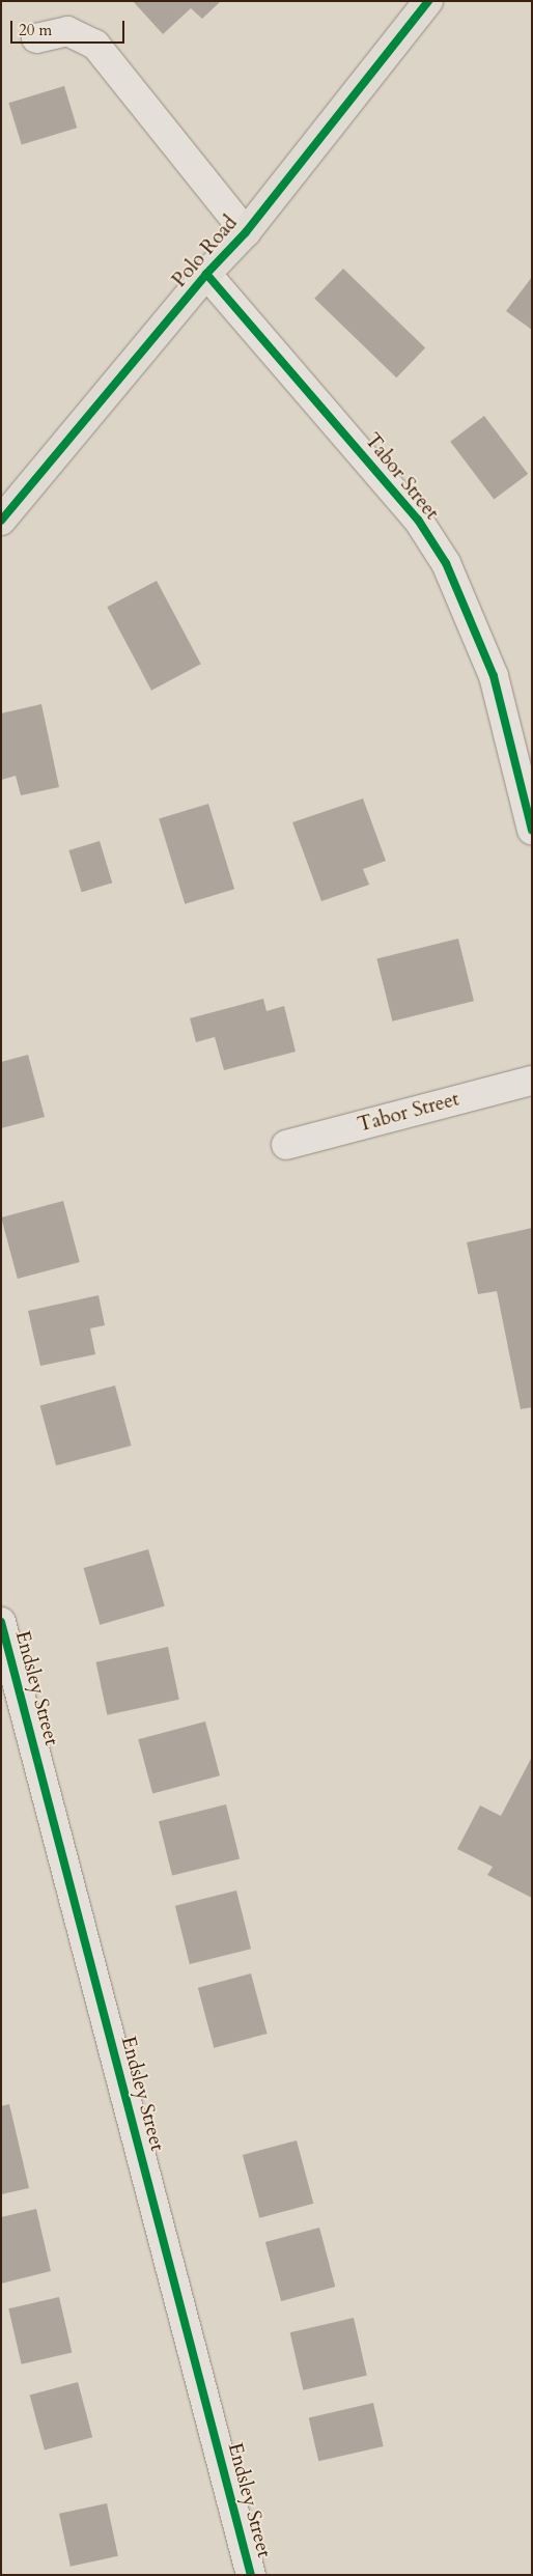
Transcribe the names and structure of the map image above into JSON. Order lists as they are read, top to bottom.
{
  "streets": {
    "main road": ["Polo Road"],
    "street": ["Tabor Street", "Endsley Street"]
  },
  "crossings": [
    ["Polo Road", "Tabor Street"]
  ],
  "scale_bar": "20 m"
}
